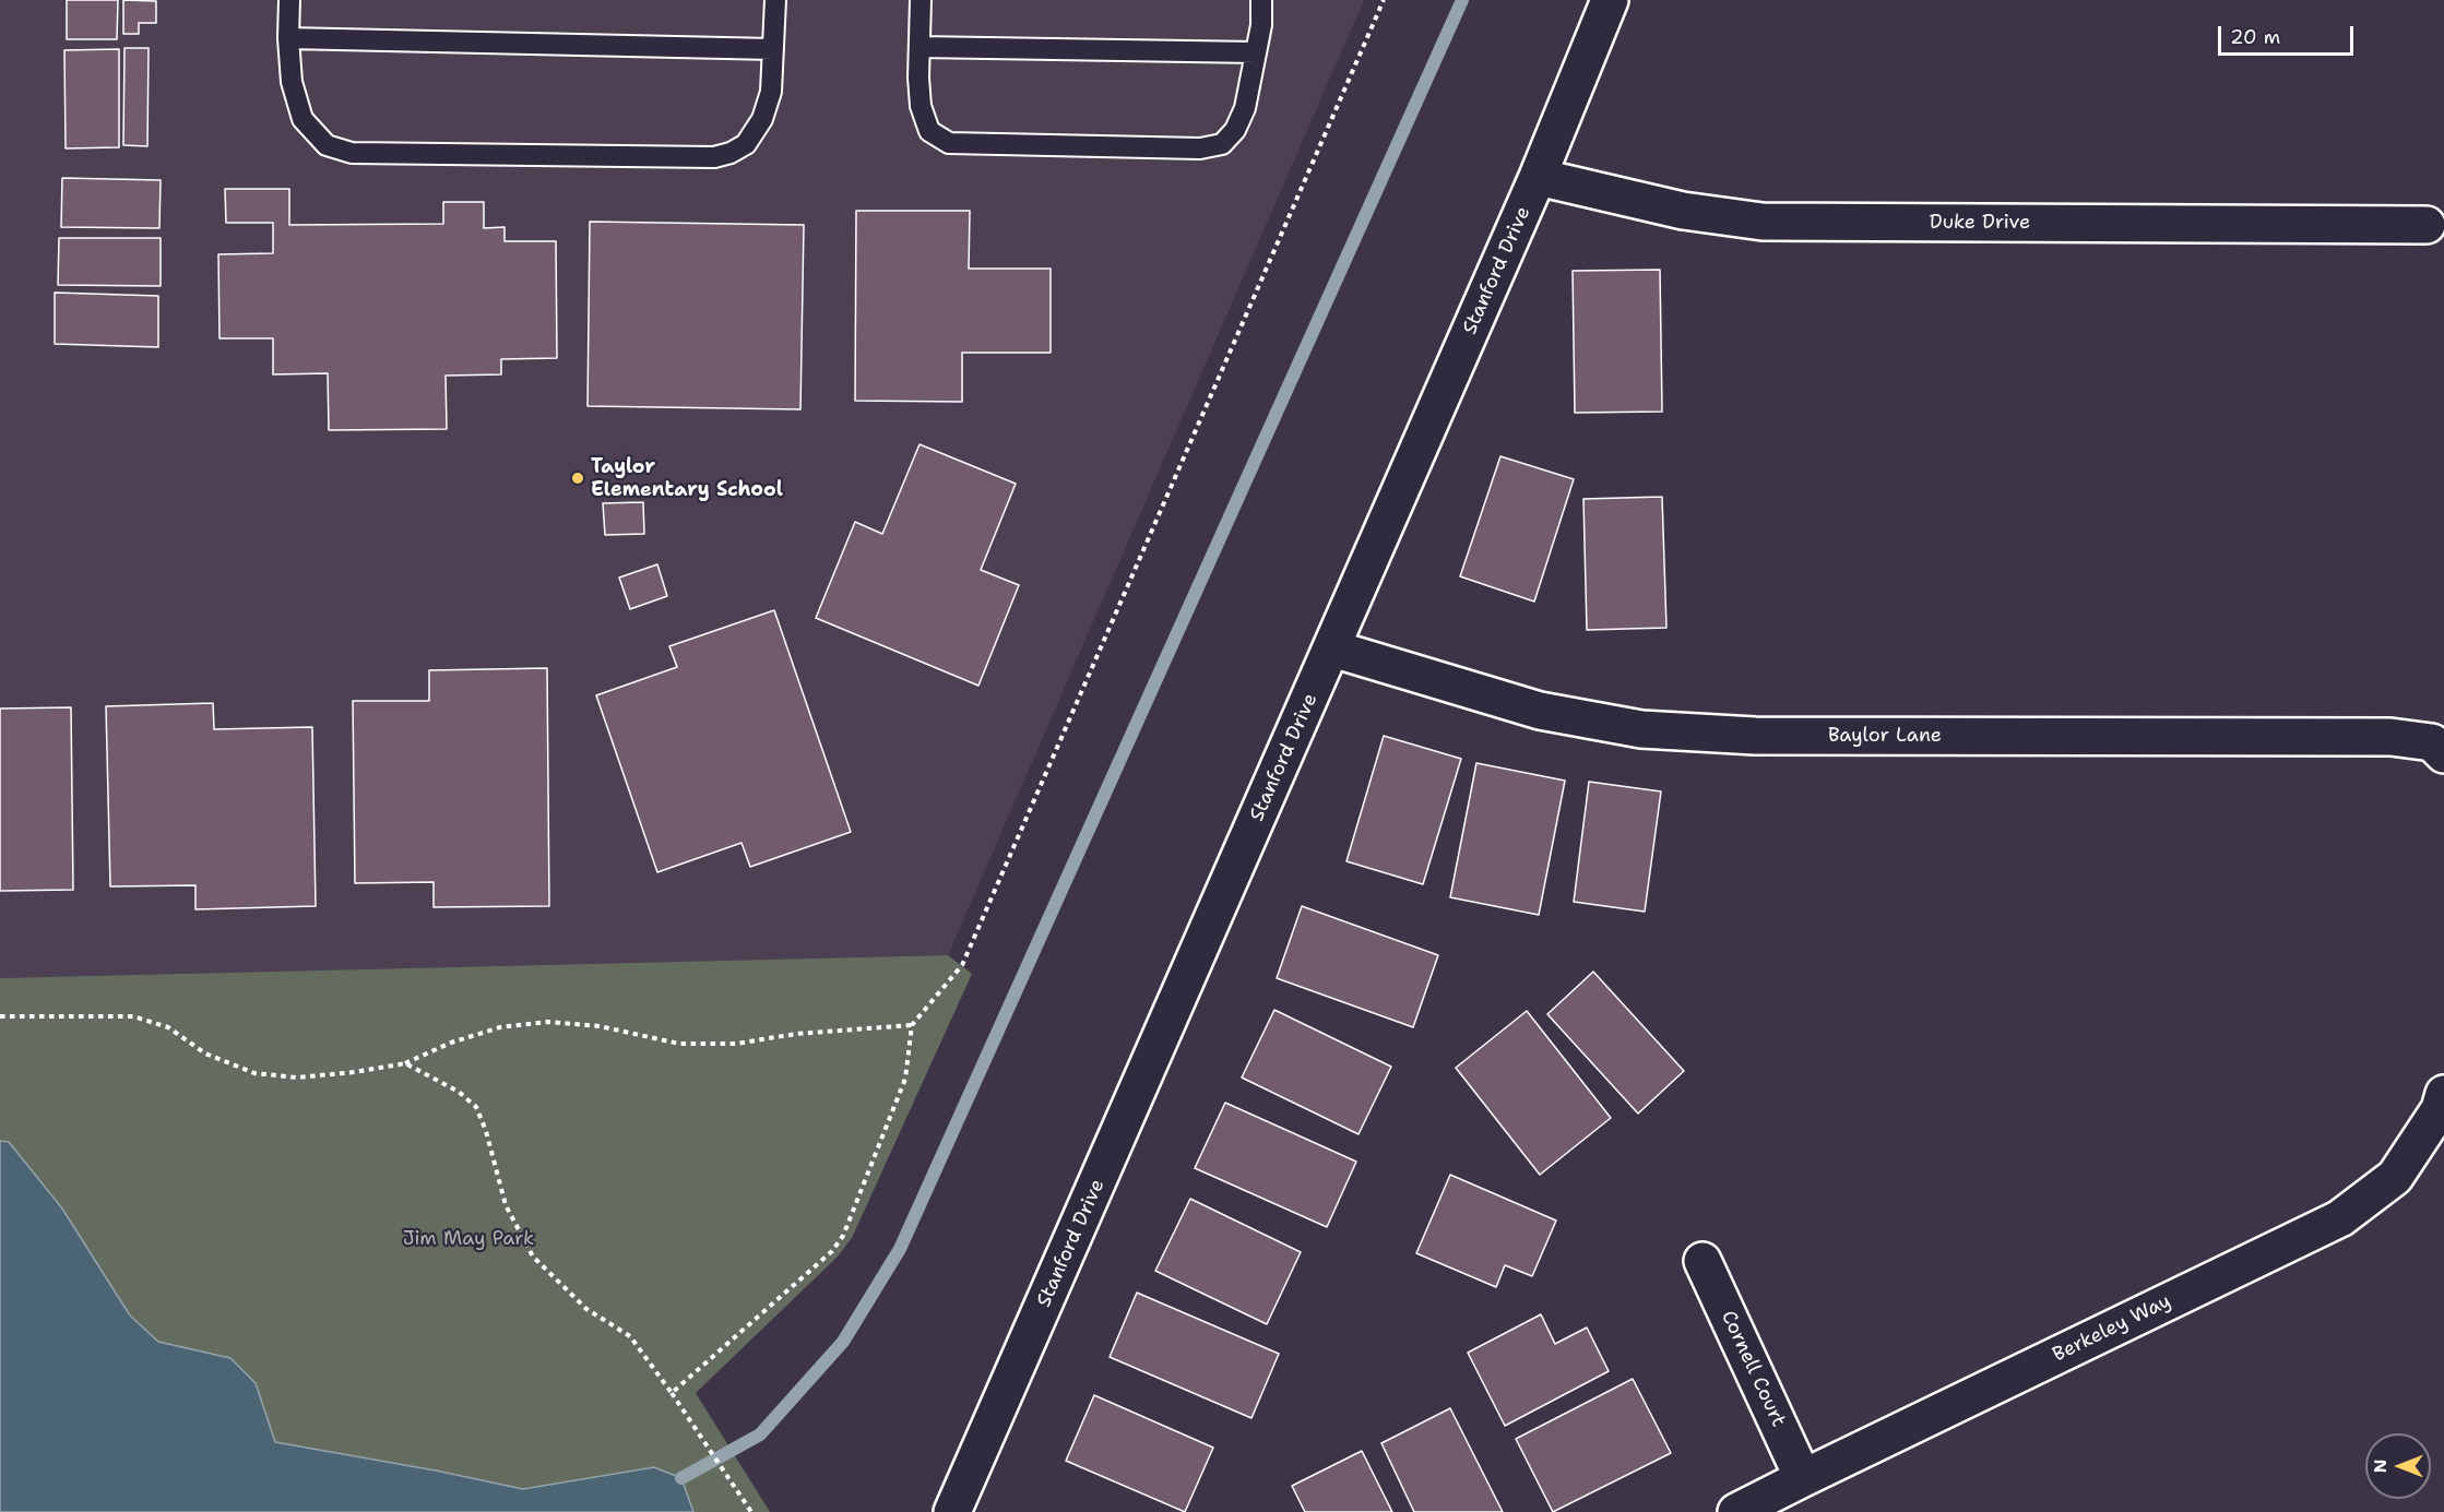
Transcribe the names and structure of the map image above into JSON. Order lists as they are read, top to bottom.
{
  "streets": {
    "street": [
      "Duke Drive",
      "Stanford Drive",
      "Baylor Lane",
      "Berkeley Way",
      "Cornell Court"
    ]
  },
  "crossings": [
    ["Duke Drive", "Stanford Drive"],
    ["Stanford Drive", "Baylor Lane"],
    ["Berkeley Way", "Cornell Court"]
  ],
  "parks": ["Jim May Park"],
  "places": ["Taylor Elementary School"],
  "scale_bar": "20 m",
  "north": "left"
}
